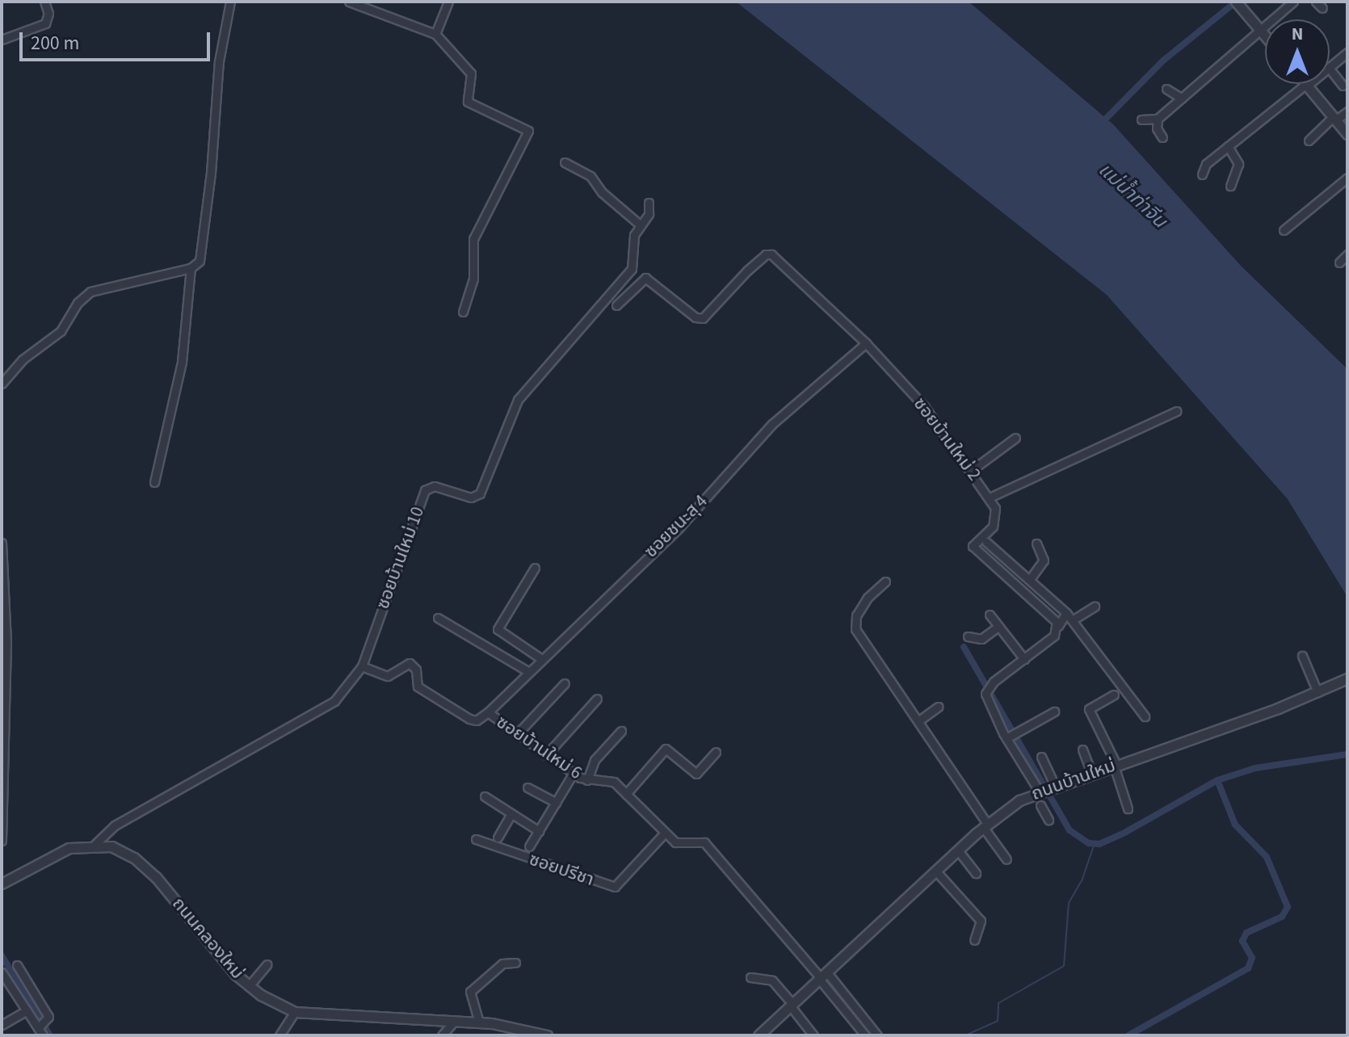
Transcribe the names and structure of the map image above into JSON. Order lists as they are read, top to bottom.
{
  "streets": {
    "street": [
      "ซอยบ้านใหม่ 2",
      "ซอยชนะสุ 4",
      "ซอยบ้านใหม่ 10",
      "ซอยบ้านใหม่ 6",
      "ถนนบ้านใหม่",
      "ซอยปรีชา",
      "ถนนคลองใหม่"
    ]
  },
  "crossings": [
    ["ซอยบ้านใหม่ 2", "ซอยชนะสุ 4"],
    ["ซอยชนะสุ 4", "ซอยบ้านใหม่ 6"],
    ["ซอยบ้านใหม่ 10", "ซอยบ้านใหม่ 6"],
    ["ซอยบ้านใหม่ 10", "ถนนคลองใหม่"],
    ["ซอยบ้านใหม่ 6", "ถนนบ้านใหม่"],
    ["ซอยบ้านใหม่ 6", "ซอยปรีชา"]
  ],
  "water": ["แม่น้ำท่าจีน"],
  "scale_bar": "200 m",
  "north": "top"
}
